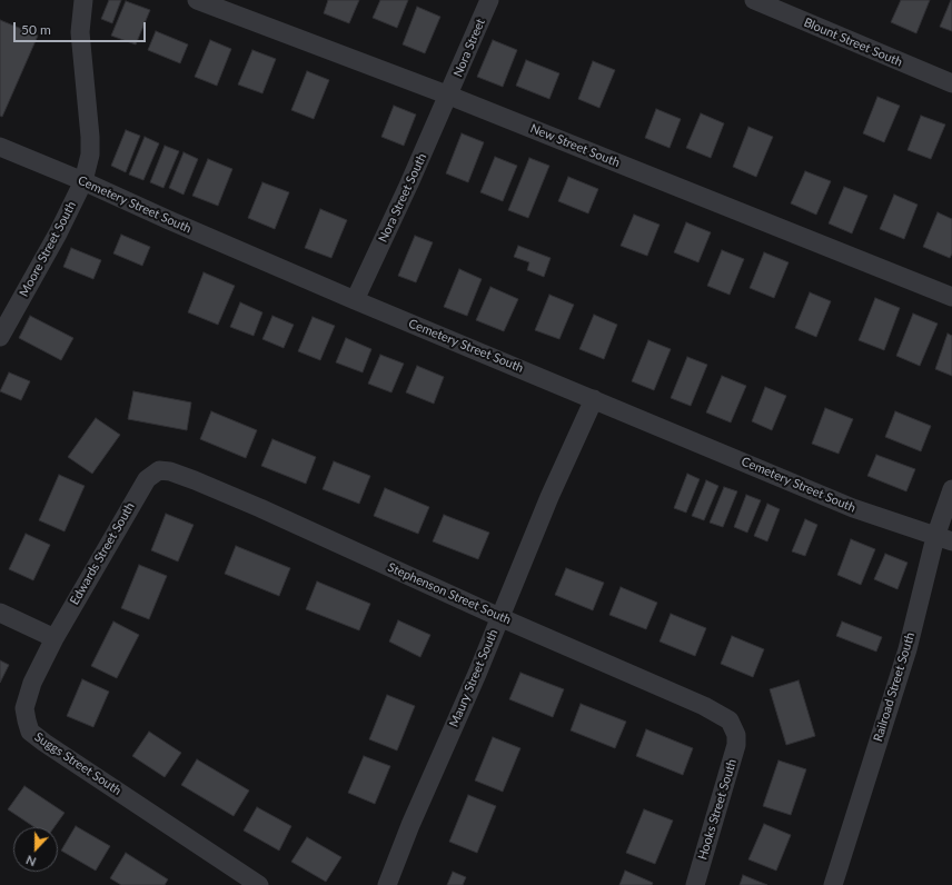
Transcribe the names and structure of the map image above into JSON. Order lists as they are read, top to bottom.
{
  "streets": {
    "street": [
      "Blount Street South",
      "Nora Street",
      "New Street South",
      "Nora Street South",
      "Cemetery Street South",
      "Moore Street South",
      "Edwards Street South",
      "Stephenson Street South",
      "Maury Street South",
      "Railroad Street South",
      "Suggs Street South",
      "Hooks Street South"
    ]
  },
  "crossings": [
    ["Nora Street", "New Street South"],
    ["Nora Street", "Nora Street South"],
    ["New Street South", "Nora Street South"],
    ["Nora Street South", "Cemetery Street South"],
    ["Cemetery Street South", "Moore Street South"],
    ["Cemetery Street South", "Maury Street South"],
    ["Cemetery Street South", "Railroad Street South"],
    ["Edwards Street South", "Stephenson Street South"],
    ["Edwards Street South", "Suggs Street South"],
    ["Stephenson Street South", "Maury Street South"],
    ["Stephenson Street South", "Hooks Street South"]
  ],
  "scale_bar": "50 m",
  "north": "bottom"
}
